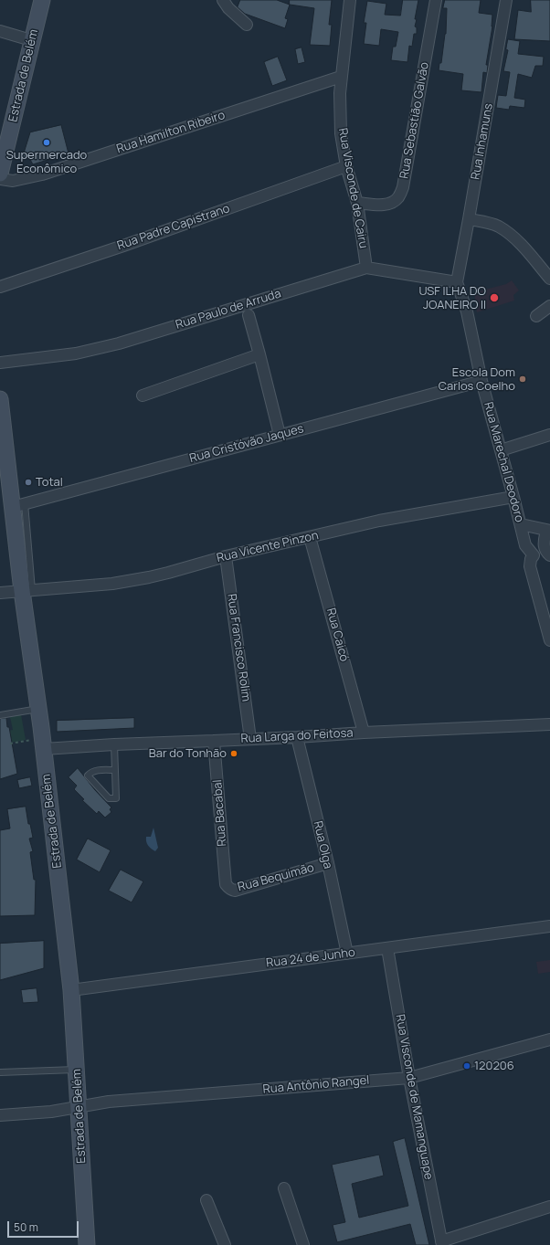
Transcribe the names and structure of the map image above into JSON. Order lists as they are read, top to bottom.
{
  "streets": {
    "main road": ["Estrada de Belém"],
    "street": [
      "Rua Sebastião Galvão",
      "Rua Hamilton Ribeiro",
      "Rua Inhamuns",
      "Rua Visconde de Cairu",
      "Rua Padre Capistrano",
      "Rua Paulo de Arruda",
      "Rua Cristóvão Jaques",
      "Rua Marechal Deodoro",
      "Rua Vicente Pinzon",
      "Rua Caicó",
      "Rua Francisco Rolim",
      "Rua Larga do Feitosa",
      "Rua Bacabal",
      "Rua Olga",
      "Rua Bequimão",
      "Rua 24 de Junho",
      "Rua Antônio Rangel",
      "Rua Visconde de Mamanguape"
    ]
  },
  "crossings": [
    ["Estrada de Belém", "Rua Cristóvão Jaques"],
    ["Estrada de Belém", "Rua Vicente Pinzon"],
    ["Estrada de Belém", "Rua Larga do Feitosa"],
    ["Estrada de Belém", "Rua 24 de Junho"],
    ["Estrada de Belém", "Rua Antônio Rangel"],
    ["Rua Sebastião Galvão", "Rua Visconde de Cairu"],
    ["Rua Hamilton Ribeiro", "Rua Visconde de Cairu"],
    ["Rua Inhamuns", "Rua Paulo de Arruda"],
    ["Rua Inhamuns", "Rua Marechal Deodoro"],
    ["Rua Visconde de Cairu", "Rua Padre Capistrano"],
    ["Rua Visconde de Cairu", "Rua Paulo de Arruda"],
    ["Rua Paulo de Arruda", "Rua Marechal Deodoro"],
    ["Rua Cristóvão Jaques", "Rua Marechal Deodoro"],
    ["Rua Marechal Deodoro", "Rua Vicente Pinzon"],
    ["Rua Vicente Pinzon", "Rua Caicó"],
    ["Rua Vicente Pinzon", "Rua Francisco Rolim"],
    ["Rua Caicó", "Rua Larga do Feitosa"],
    ["Rua Francisco Rolim", "Rua Larga do Feitosa"],
    ["Rua Larga do Feitosa", "Rua Bacabal"],
    ["Rua Larga do Feitosa", "Rua Olga"],
    ["Rua Bacabal", "Rua Bequimão"],
    ["Rua Olga", "Rua Bequimão"],
    ["Rua Olga", "Rua 24 de Junho"],
    ["Rua 24 de Junho", "Rua Visconde de Mamanguape"],
    ["Rua Antônio Rangel", "Rua Visconde de Mamanguape"]
  ],
  "places": [
    "Supermercado Econômico",
    "USF ILHA DO JOANEIRO II",
    "Escola Dom Carlos Coelho",
    "Total",
    "Bar do Tonhão",
    "120206"
  ],
  "scale_bar": "50 m"
}
